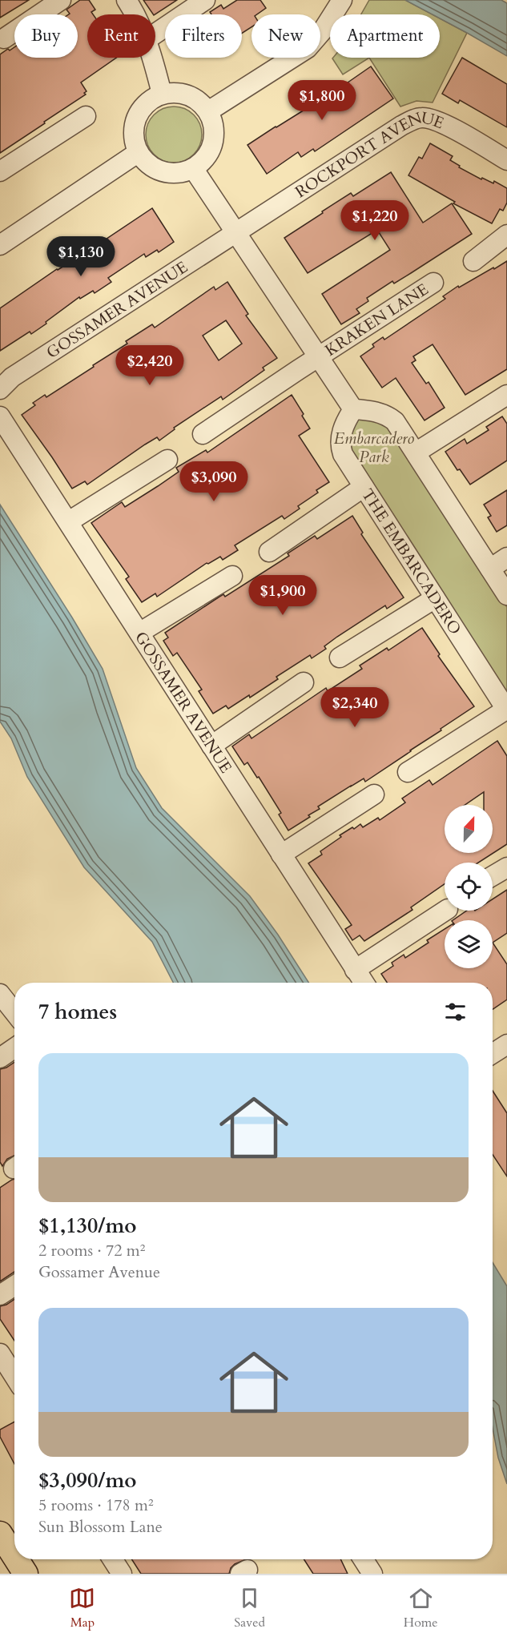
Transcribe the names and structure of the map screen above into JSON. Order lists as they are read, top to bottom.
{
  "streets": {
    "street": [
      "ROCKPORT AVENUE",
      "GOSSAMER AVENUE",
      "KRAKEN LANE",
      "THE EMBARCADERO"
    ]
  },
  "crossings": [
    ["ROCKPORT AVENUE", "GOSSAMER AVENUE"]
  ],
  "parks": ["Embarcadero Park"],
  "north": "top",
  "page": {
    "chip": [
      "Buy",
      "Rent",
      "Filters",
      "New",
      "Apartment"
    ],
    "price": [
      "$1,800",
      "$1,220",
      "$1,130",
      "$2,420",
      "$3,090",
      "$1,900",
      "$2,340"
    ],
    "heading": "7 homes",
    "list": [
      {
        "name": "$1,130/mo",
        "note": "2 rooms · 72 m² · Gossamer Avenue"
      },
      {
        "name": "$3,090/mo",
        "note": "5 rooms · 178 m² · Sun Blossom Lane"
      }
    ],
    "tabs": ["Map", "Saved", "Home"]
  }
}
